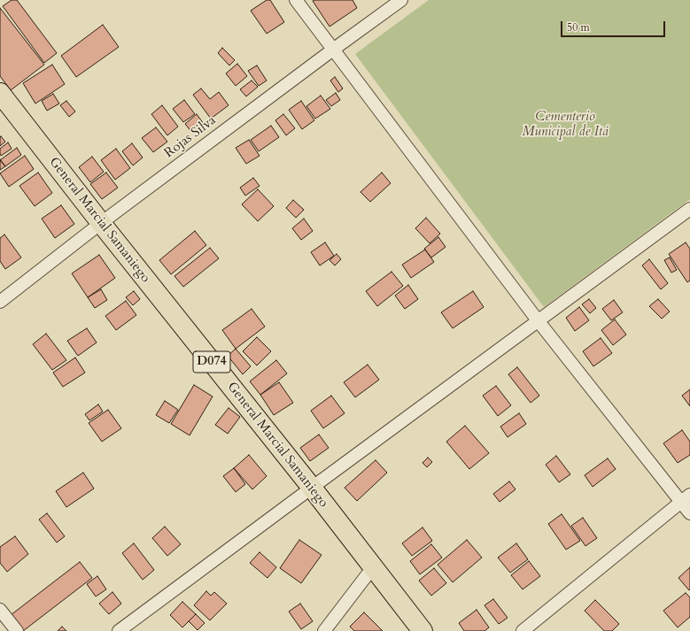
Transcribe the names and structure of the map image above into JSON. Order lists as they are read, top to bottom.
{
  "streets": {
    "main road": ["General Marcial Samaniego", "D074"],
    "street": ["Rojas Silva"]
  },
  "crossings": [
    ["Rojas Silva", "General Marcial Samaniego"]
  ],
  "parks": ["Cementerio Municipal de Itá"],
  "scale_bar": "50 m"
}
